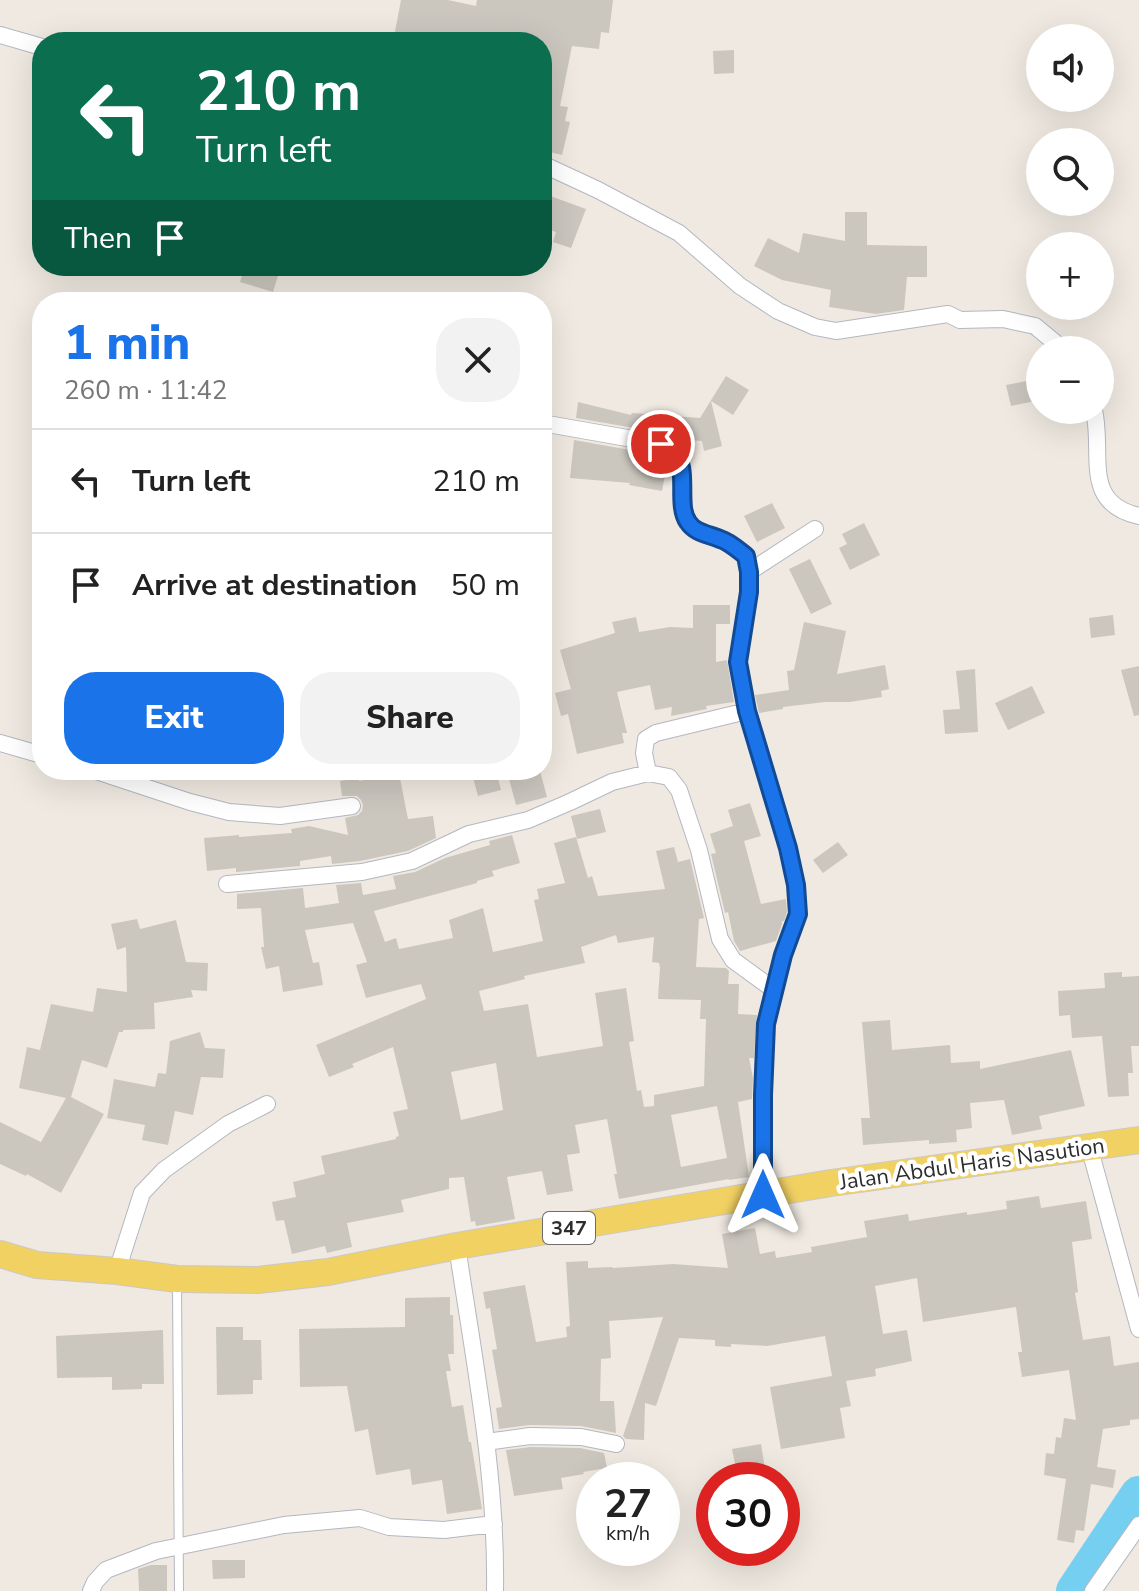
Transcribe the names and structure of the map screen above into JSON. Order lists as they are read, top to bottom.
{
  "streets": {
    "main road": ["Jalan Abdul Haris Nasution", "347"]
  },
  "page": {
    "map_buttons": ["+", "−"],
    "turn": ["210 m", "Turn left"],
    "then": "Then",
    "heading": ["1 min", "260 m · 11:42"],
    "list": [
      {
        "name": "Turn left",
        "value": "210 m"
      },
      {
        "name": "Arrive at destination",
        "value": "50 m"
      }
    ],
    "buttons": ["Exit", "Share"],
    "speed": "27 km/h",
    "limit": "30"
  }
}
